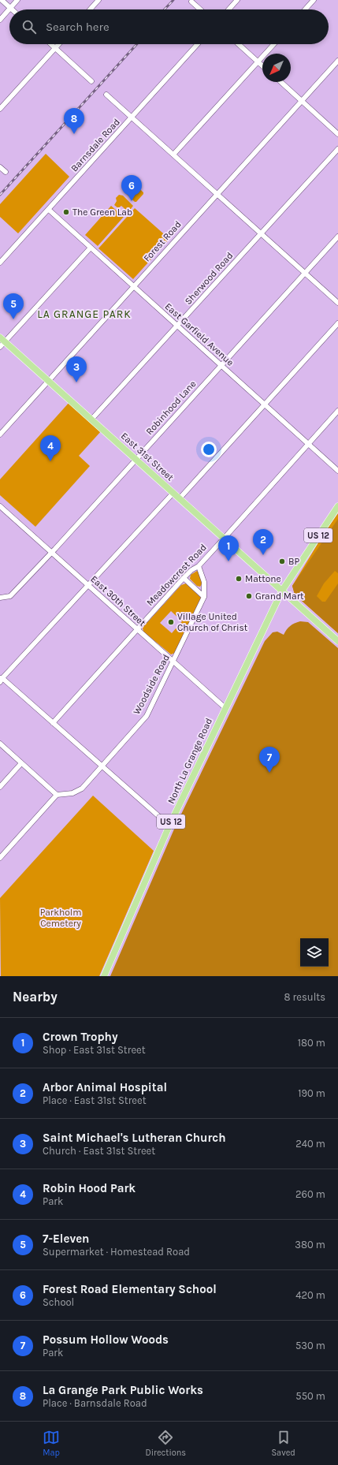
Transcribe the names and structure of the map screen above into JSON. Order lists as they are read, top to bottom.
{
  "streets": {
    "main road": ["East 31st Street", "US 12", "North La Grange Road"],
    "street": [
      "Barnsdale Road",
      "Forest Road",
      "Sherwood Road",
      "East Garfield Avenue",
      "Robinhood Lane",
      "Meadowcrest Road",
      "East 30th Street",
      "Woodside Road"
    ]
  },
  "crossings": [
    ["Barnsdale Road", "East Garfield Avenue"],
    ["Forest Road", "East Garfield Avenue"],
    ["Forest Road", "East 31st Street"],
    ["Sherwood Road", "East Garfield Avenue"],
    ["Sherwood Road", "East 31st Street"],
    ["East Garfield Avenue", "Robinhood Lane"],
    ["East Garfield Avenue", "Meadowcrest Road"],
    ["Robinhood Lane", "East 31st Street"],
    ["Robinhood Lane", "East 30th Street"],
    ["East 31st Street", "US 12"],
    ["East 31st Street", "Meadowcrest Road"],
    ["East 31st Street", "North La Grange Road"],
    ["US 12", "North La Grange Road"],
    ["Meadowcrest Road", "East 30th Street"],
    ["Meadowcrest Road", "Woodside Road"],
    ["East 30th Street", "Woodside Road"],
    ["East 30th Street", "North La Grange Road"]
  ],
  "districts": ["LA GRANGE PARK"],
  "parks": ["Parkholm Cemetery"],
  "places": [
    "The Green Lab",
    "BP",
    "Mattone",
    "Grand Mart",
    "Village United Church of Christ"
  ],
  "north": "bottom left",
  "page": {
    "search": "Search here",
    "pins": [
      "8",
      "6",
      "5",
      "3",
      "4",
      "2",
      "1",
      "7"
    ],
    "heading": ["Nearby", "8 results"],
    "list": [
      {
        "mark": "1",
        "name": "Crown Trophy",
        "note": "Shop · East 31st Street",
        "value": "180 m"
      },
      {
        "mark": "2",
        "name": "Arbor Animal Hospital",
        "note": "Place · East 31st Street",
        "value": "190 m"
      },
      {
        "mark": "3",
        "name": "Saint Michael's Lutheran Church",
        "note": "Church · East 31st Street",
        "value": "240 m"
      },
      {
        "mark": "4",
        "name": "Robin Hood Park",
        "note": "Park",
        "value": "260 m"
      },
      {
        "mark": "5",
        "name": "7-Eleven",
        "note": "Supermarket · Homestead Road",
        "value": "380 m"
      },
      {
        "mark": "6",
        "name": "Forest Road Elementary School",
        "note": "School",
        "value": "420 m"
      },
      {
        "mark": "7",
        "name": "Possum Hollow Woods",
        "note": "Park",
        "value": "530 m"
      },
      {
        "mark": "8",
        "name": "La Grange Park Public Works",
        "note": "Place · Barnsdale Road",
        "value": "550 m"
      }
    ],
    "nav": ["Map", "Directions", "Saved"]
  }
}
